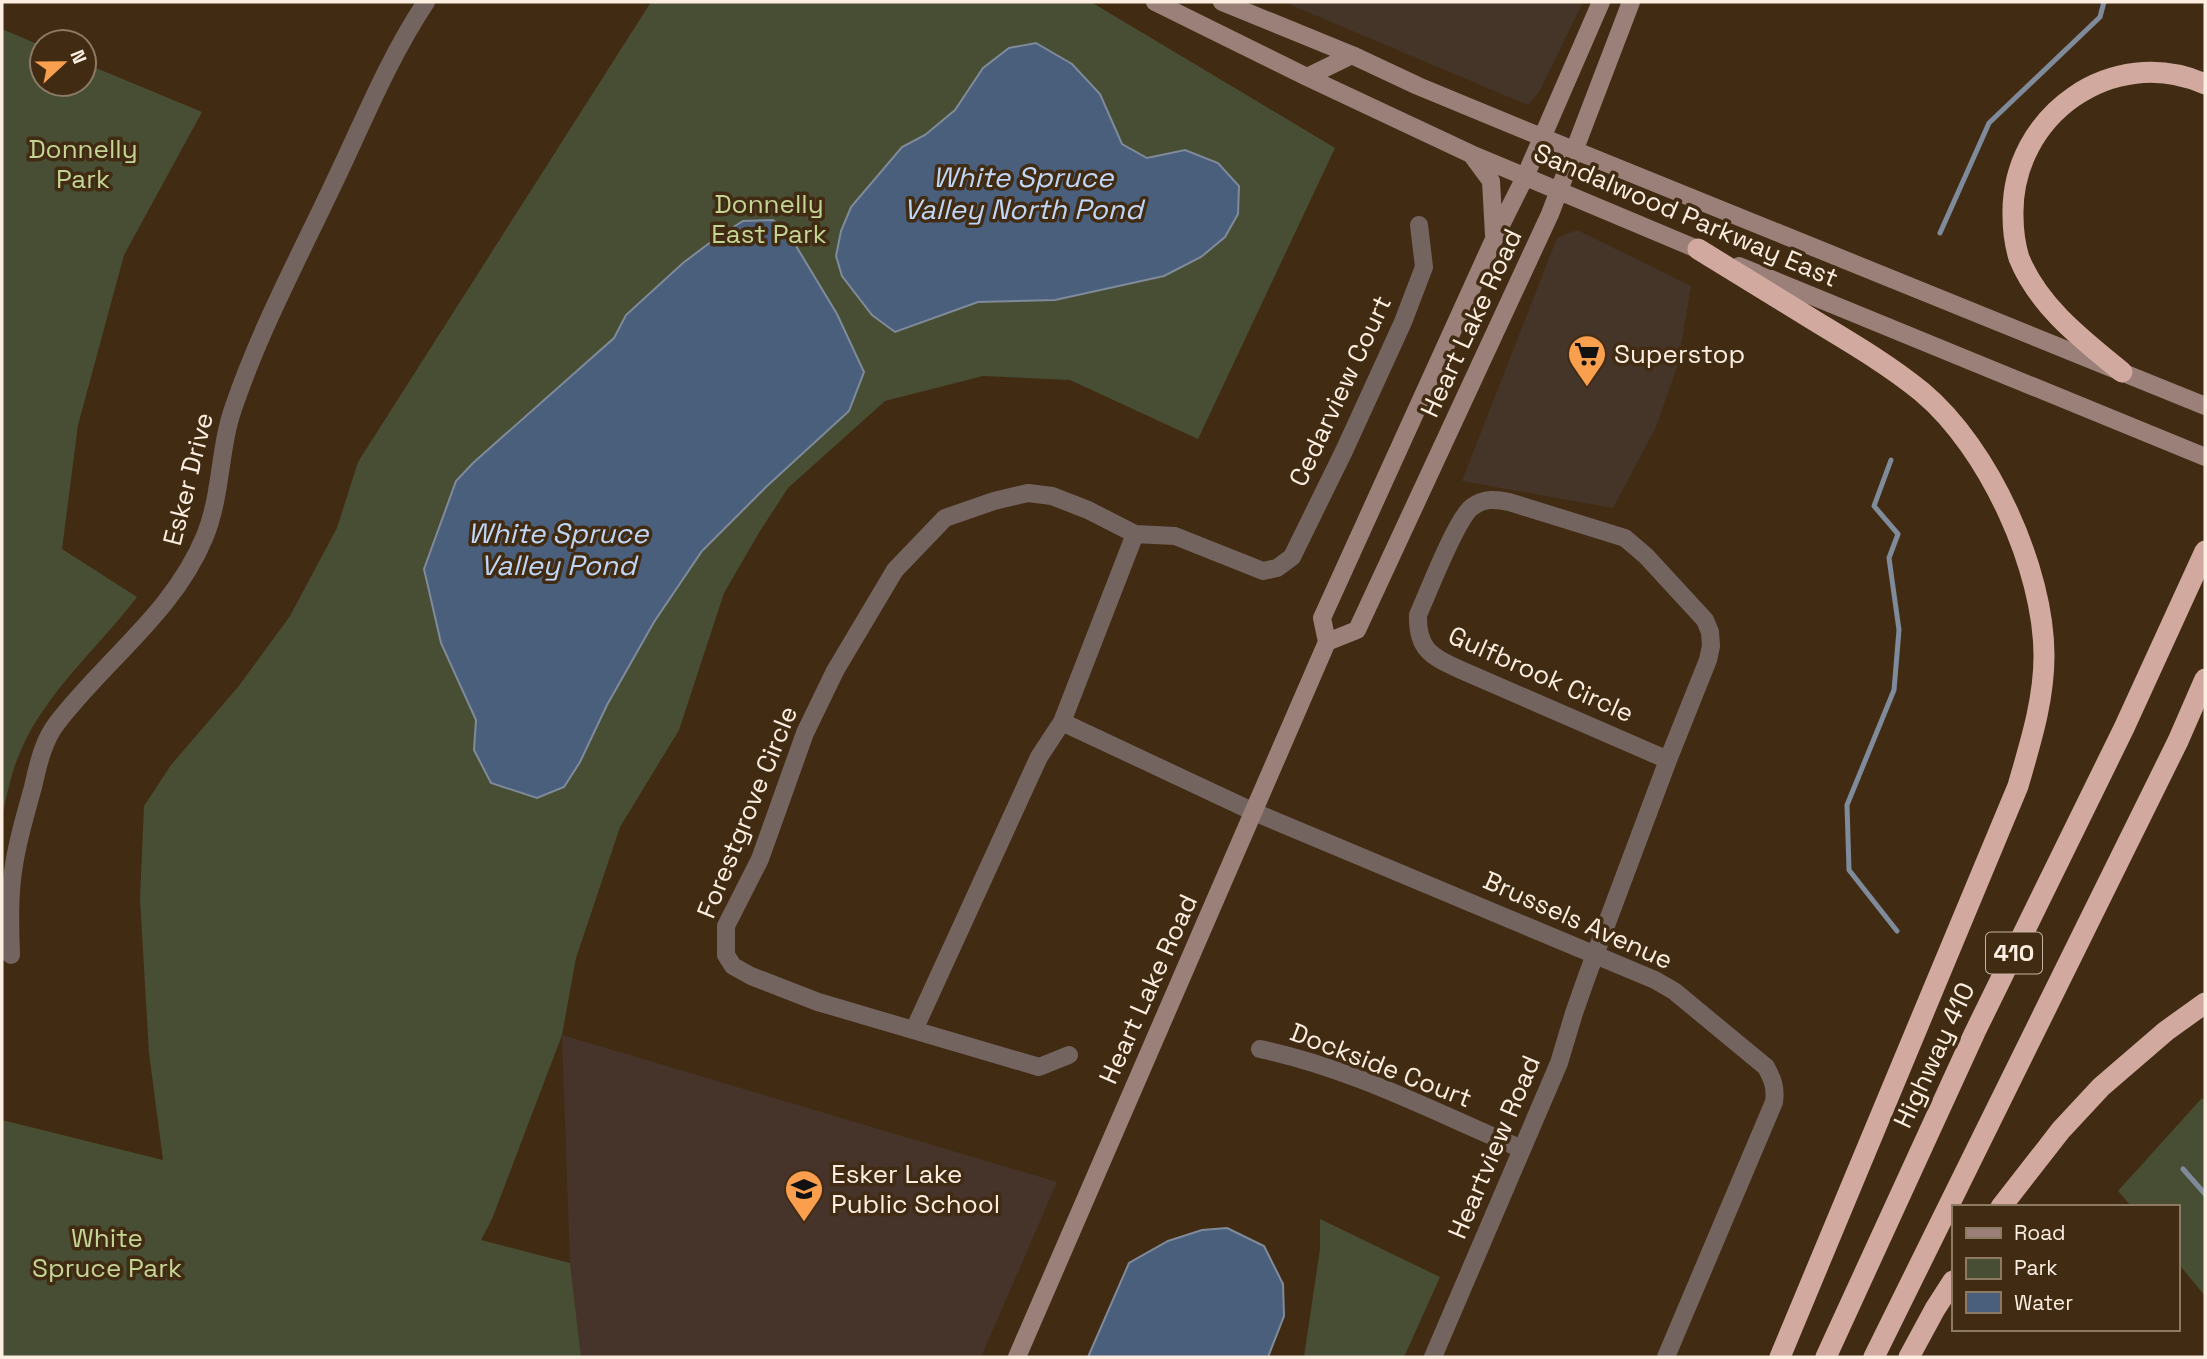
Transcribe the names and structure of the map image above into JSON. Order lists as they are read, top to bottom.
{
  "streets": {
    "highway": ["410", "Highway 410"],
    "main road": ["Sandalwood Parkway East", "Heart Lake Road"],
    "street": [
      "Cedarview Court",
      "Esker Drive",
      "Gulfbrook Circle",
      "Forestgrove Circle",
      "Brussels Avenue",
      "Dockside Court",
      "Heartview Road"
    ]
  },
  "crossings": [
    ["Sandalwood Parkway East", "Heart Lake Road"],
    ["Heart Lake Road", "Brussels Avenue"],
    ["Cedarview Court", "Forestgrove Circle"],
    ["Gulfbrook Circle", "Brussels Avenue"],
    ["Gulfbrook Circle", "Heartview Road"],
    ["Brussels Avenue", "Heartview Road"],
    ["Dockside Court", "Heartview Road"]
  ],
  "water": ["White Spruce Valley North Pond", "White Spruce Valley Pond"],
  "parks": ["Donnelly Park", "Donnelly East Park", "White Spruce Park"],
  "places": {
    "supermarket": ["Superstop"],
    "school or university": ["Esker Lake Public School"]
  },
  "legend": ["Road", "Park", "Water"],
  "north": "right"
}
